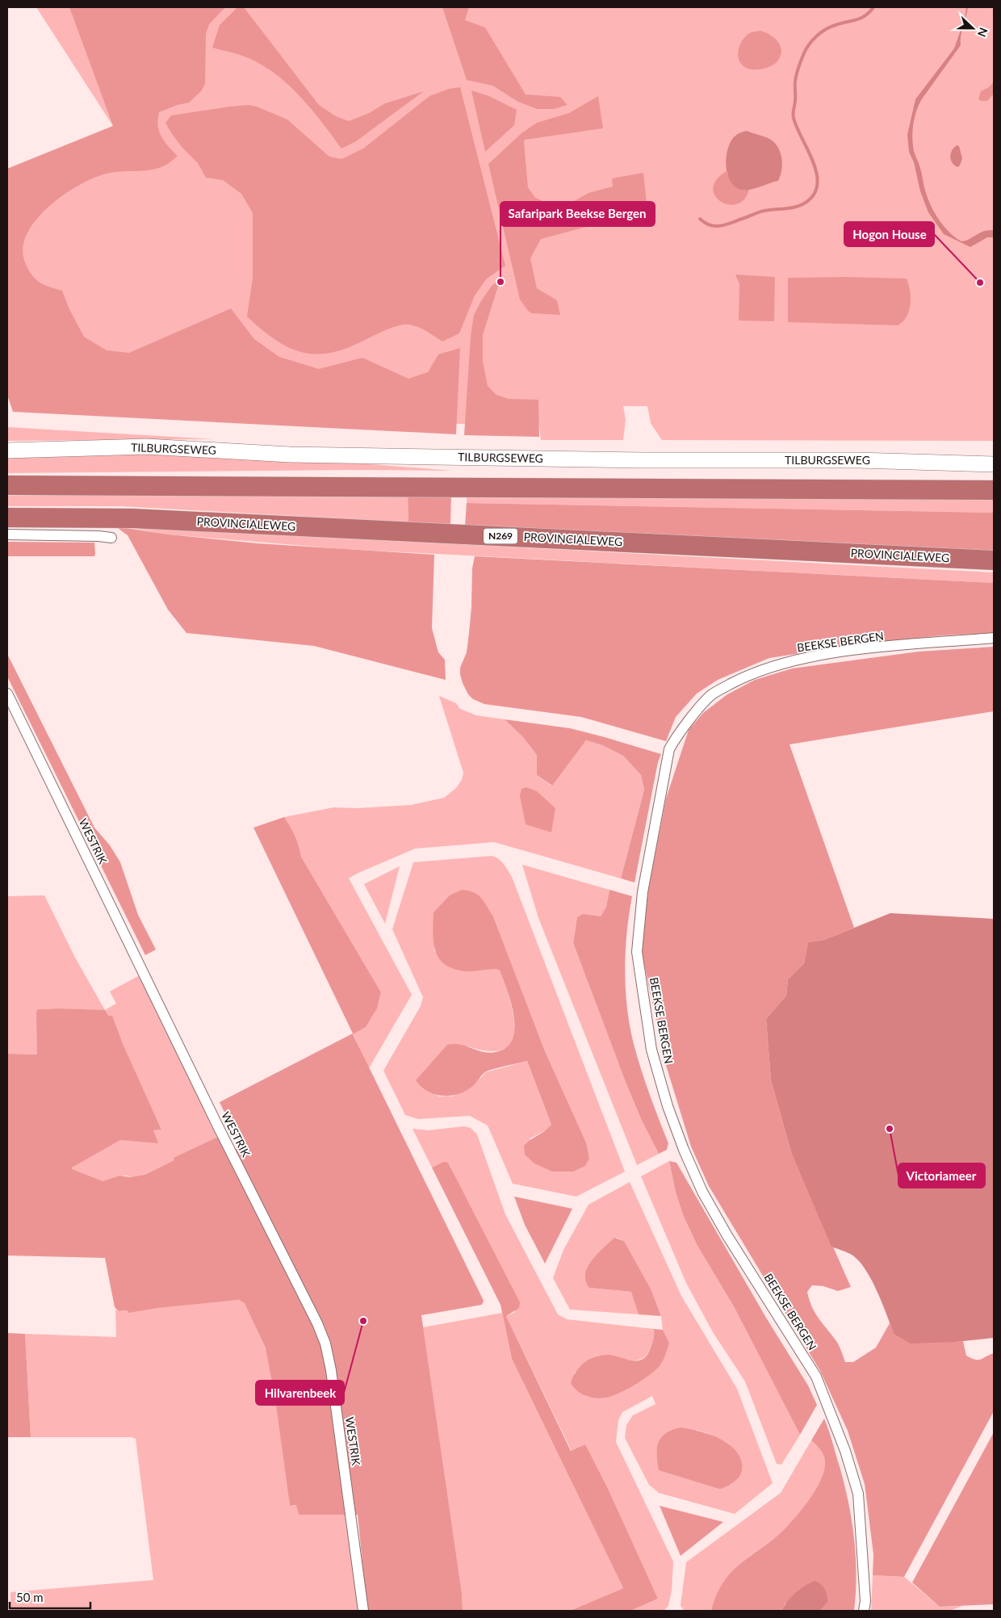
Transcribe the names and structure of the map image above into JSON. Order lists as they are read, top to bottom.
{
  "streets": {
    "highway": ["PROVINCIALEWEG", "N269"],
    "street": ["TILBURGSEWEG", "BEEKSE BERGEN", "WESTRIK"]
  },
  "places": [
    "Safaripark Beekse Bergen",
    "Hogon House",
    "Victoriameer",
    "Hilvarenbeek"
  ],
  "scale_bar": "50 m",
  "north": "right"
}
